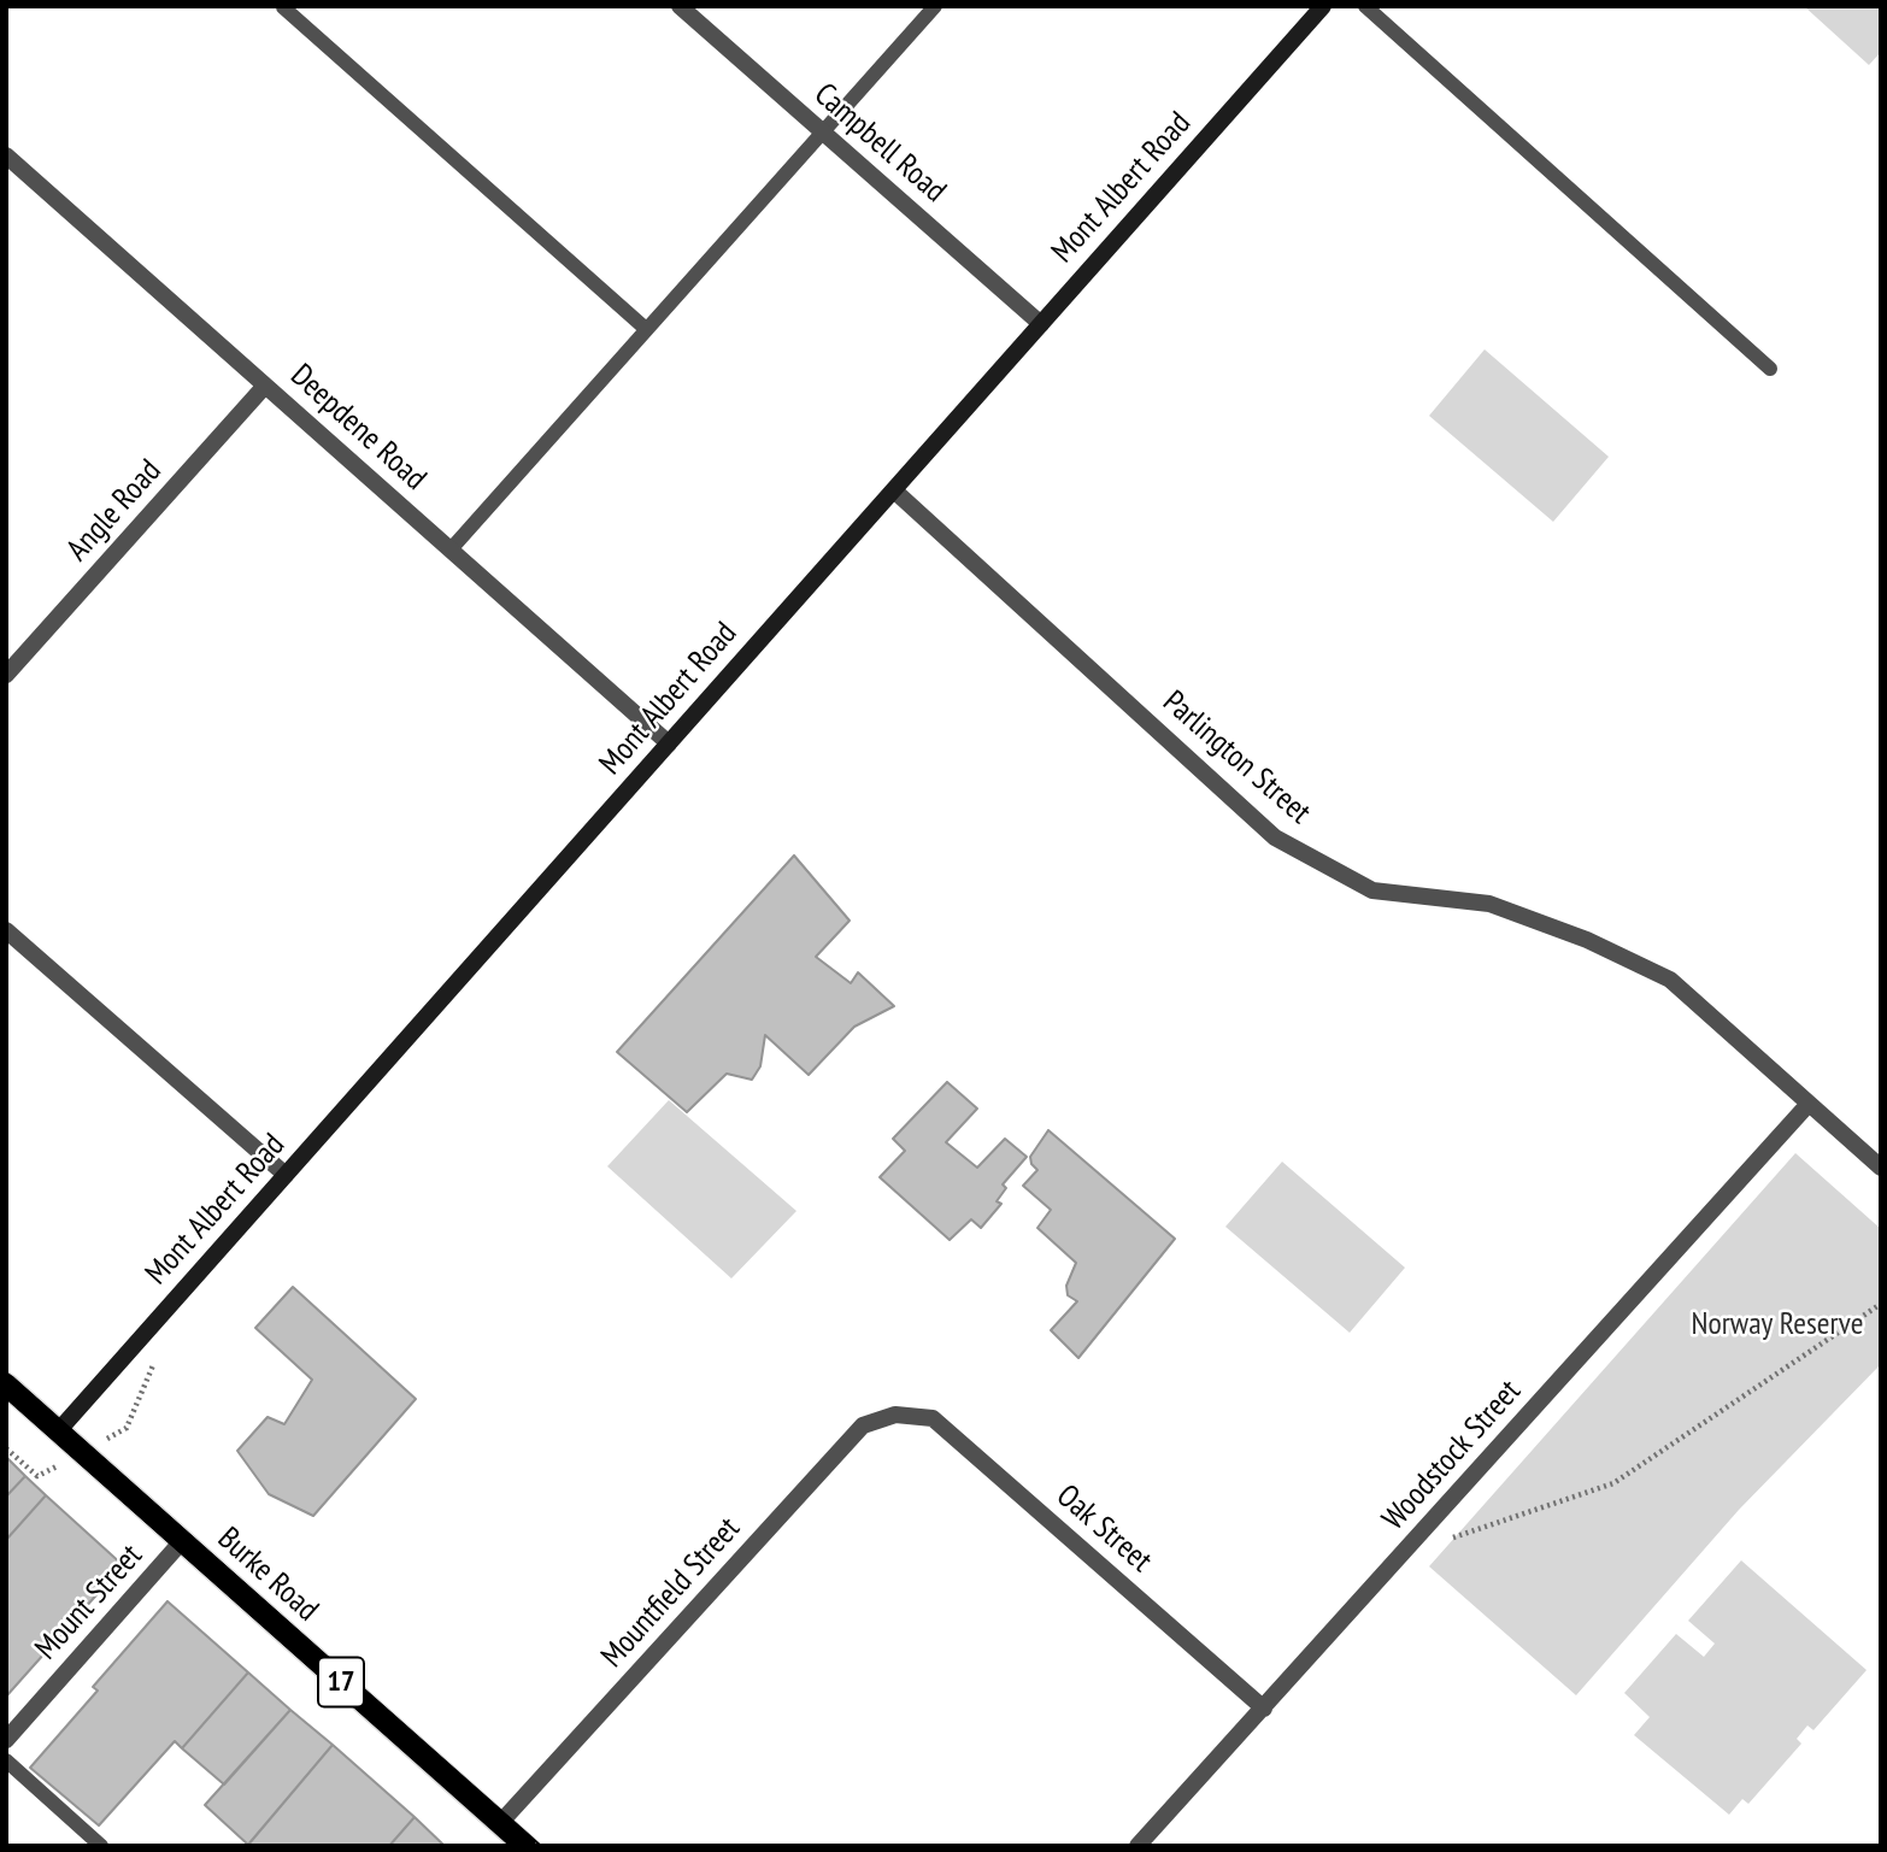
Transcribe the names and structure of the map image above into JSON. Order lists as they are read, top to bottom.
{
  "streets": {
    "main road": ["Mont Albert Road", "Burke Road", "17"],
    "street": [
      "Campbell Road",
      "Deepdene Road",
      "Angle Road",
      "Parlington Street",
      "Woodstock Street",
      "Oak Street",
      "Mountfield Street",
      "Mount Street"
    ]
  },
  "crossings": [
    ["Campbell Road", "Mont Albert Road"],
    ["Mont Albert Road", "Deepdene Road"],
    ["Mont Albert Road", "Parlington Street"],
    ["Mont Albert Road", "Burke Road"],
    ["Deepdene Road", "Angle Road"],
    ["Parlington Street", "Woodstock Street"],
    ["Woodstock Street", "Oak Street"],
    ["Oak Street", "Mountfield Street"],
    ["Burke Road", "Mountfield Street"],
    ["Burke Road", "Mount Street"]
  ],
  "parks": ["Norway Reserve"]
}
